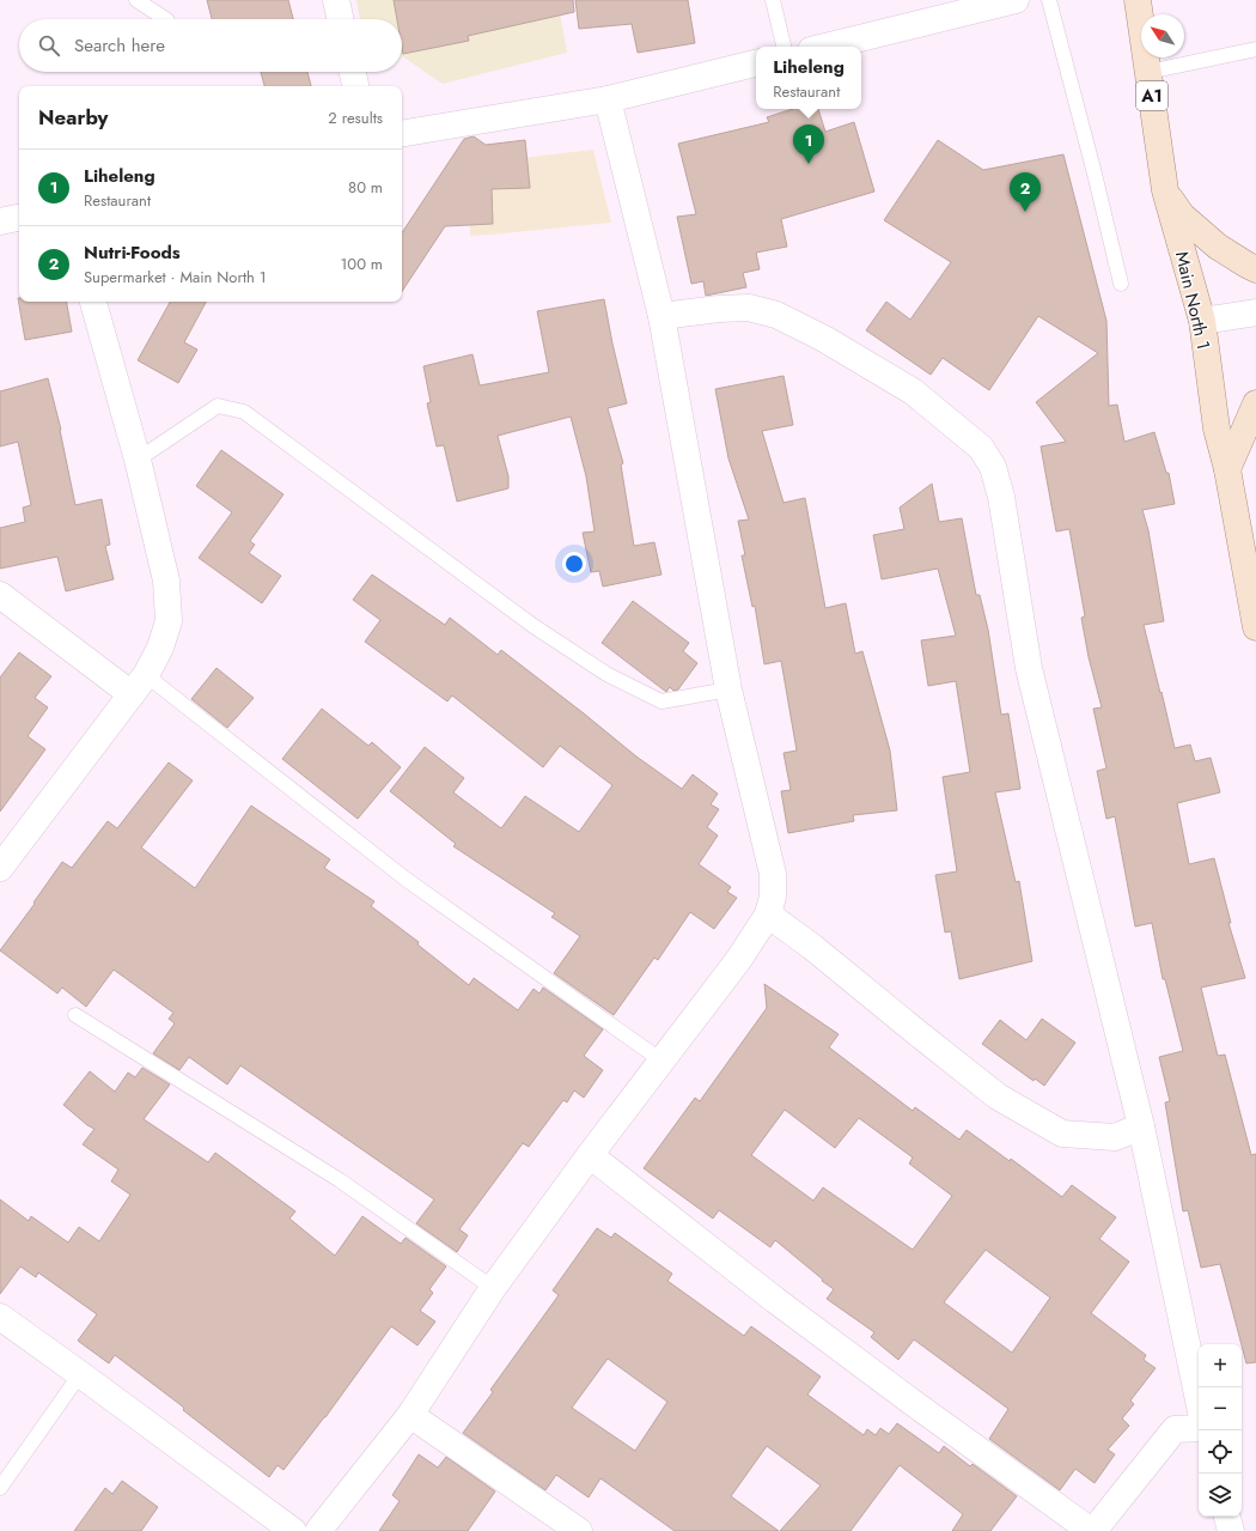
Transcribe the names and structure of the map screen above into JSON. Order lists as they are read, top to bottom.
{
  "streets": {
    "main road": ["A1", "Main North 1"]
  },
  "north": "top left",
  "page": {
    "search": "Search here",
    "popup": ["Liheleng", "Restaurant"],
    "heading": ["Nearby", "2 results"],
    "pins": ["1", "2"],
    "list": [
      {
        "mark": "1",
        "name": "Liheleng",
        "note": "Restaurant",
        "value": "80 m"
      },
      {
        "mark": "2",
        "name": "Nutri-Foods",
        "note": "Supermarket · Main North 1",
        "value": "100 m"
      }
    ],
    "map_buttons": ["+", "−"]
  }
}
